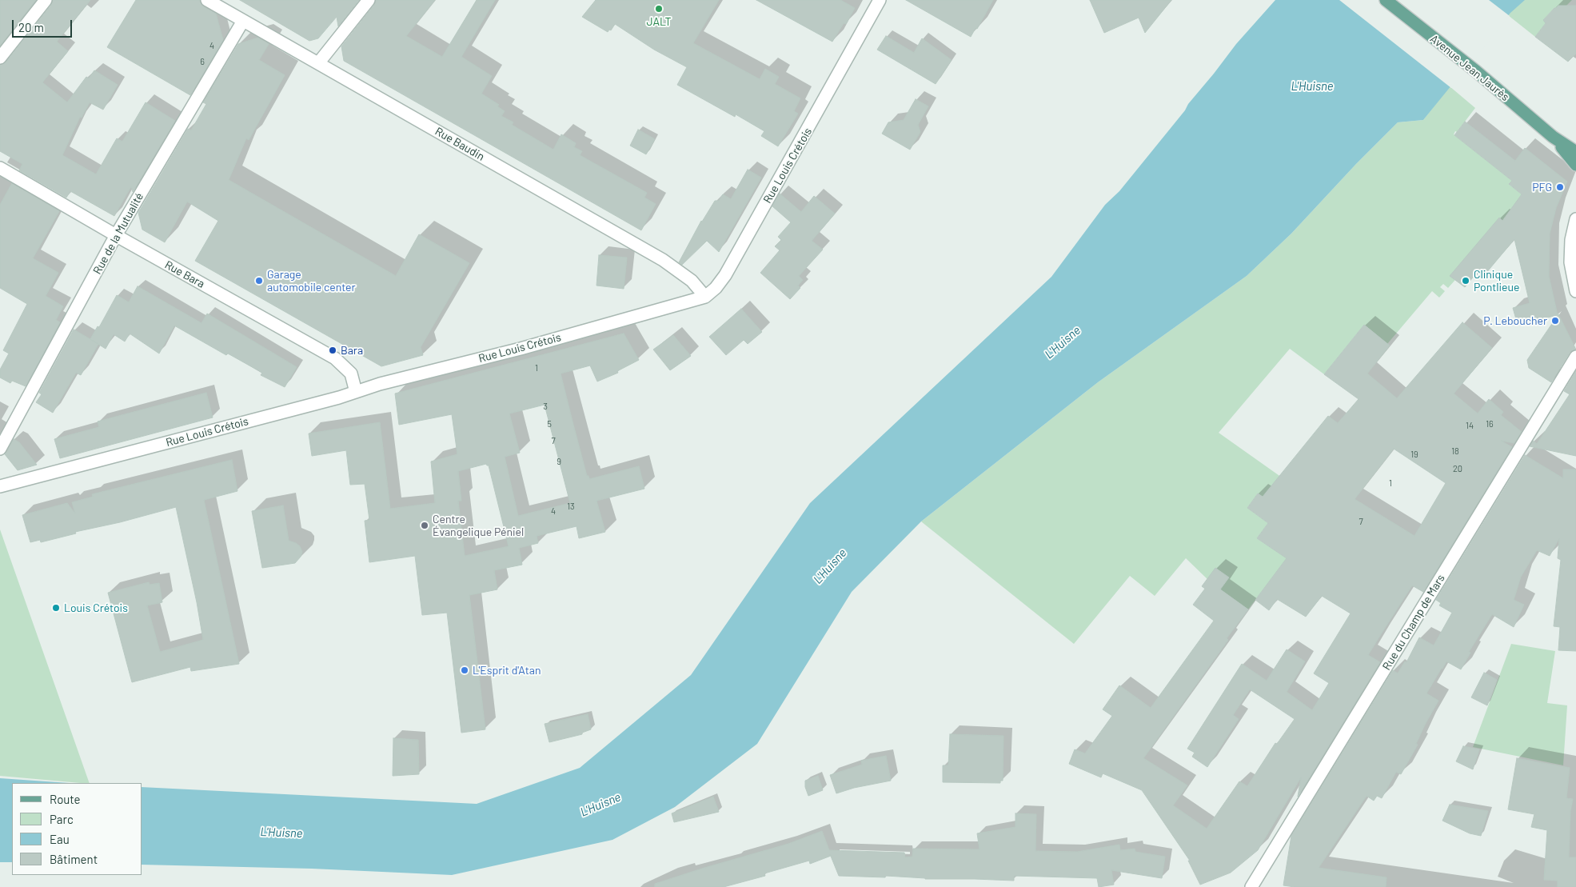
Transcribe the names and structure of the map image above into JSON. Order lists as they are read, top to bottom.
{
  "streets": {
    "main road": ["Avenue Jean Jaurès"],
    "street": [
      "Rue Baudin",
      "Rue Louis Crétois",
      "Rue de la Mutualité",
      "Rue Bara",
      "Rue du Champ de Mars"
    ]
  },
  "crossings": [
    ["Rue Baudin", "Rue Louis Crétois"],
    ["Rue Baudin", "Rue de la Mutualité"],
    ["Rue Louis Crétois", "Rue Bara"],
    ["Rue de la Mutualité", "Rue Bara"]
  ],
  "water": ["L'Huisne"],
  "places": [
    "JALT",
    "PFG",
    "Garage automobile center",
    "Clinique Pontlieue",
    "P. Leboucher",
    "Bara",
    "Centre Évangelique Péniel",
    "Louis Crétois",
    "L'Esprit d'Atan"
  ],
  "house_numbers": [
    "4",
    "6",
    "1",
    "3",
    "5",
    "16",
    "14",
    "7",
    "18",
    "19",
    "9",
    "20",
    "1",
    "13",
    "4",
    "7"
  ],
  "legend": [
    "Route",
    "Parc",
    "Eau",
    "Bâtiment"
  ],
  "scale_bar": "20 m"
}
